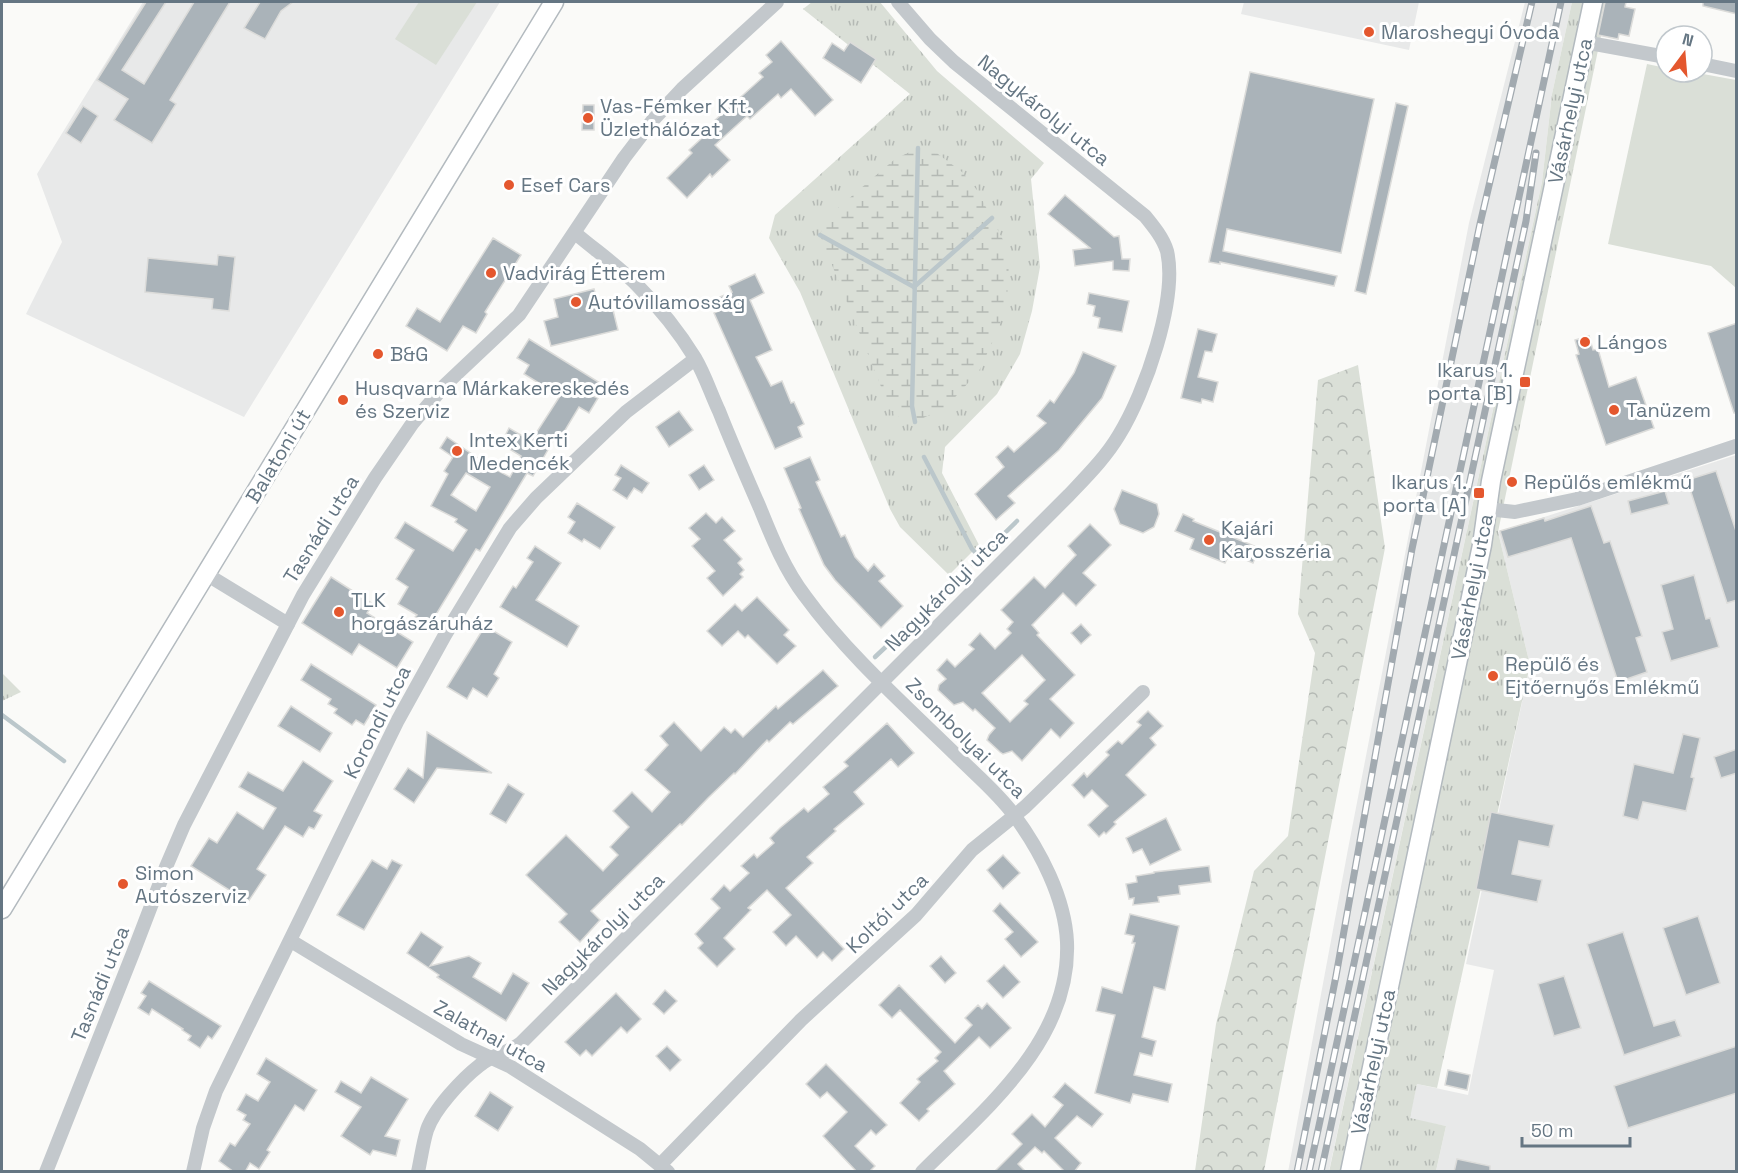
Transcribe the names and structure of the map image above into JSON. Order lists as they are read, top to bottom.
{
  "streets": {
    "street": [
      "Nagykárolyi utca",
      "Vásárhelyi utca",
      "Balatoni út",
      "Tasnádi utca",
      "Korondi utca",
      "Zsombolyai utca",
      "Koltói utca",
      "Zalatnai utca"
    ]
  },
  "crossings": [
    ["Nagykárolyi utca", "Zsombolyai utca"],
    ["Nagykárolyi utca", "Zalatnai utca"],
    ["Tasnádi utca", "Zsombolyai utca"],
    ["Korondi utca", "Zsombolyai utca"],
    ["Korondi utca", "Zalatnai utca"],
    ["Zsombolyai utca", "Koltói utca"],
    ["Koltói utca", "Zalatnai utca"]
  ],
  "places": {
    "other": [
      "Maroshegyi Óvoda",
      "Vas-Fémker Kft. Üzlethálózat",
      "Esef Cars",
      "Vadvirág Étterem",
      "Autóvillamosság",
      "Lángos",
      "B&G",
      "Husqvarna Márkakereskedés és Szerviz",
      "Tanüzem",
      "Intex Kerti Medencék",
      "Repülős emlékmű",
      "Kajári Karosszéria",
      "TLK horgászáruház",
      "Repülő és Ejtőernyős Emlékmű",
      "Simon Autószerviz"
    ],
    "transit": ["Ikarus 1. porta [B]", "Ikarus 1. porta [A]"]
  },
  "scale_bar": "50 m",
  "north": "top"
}
